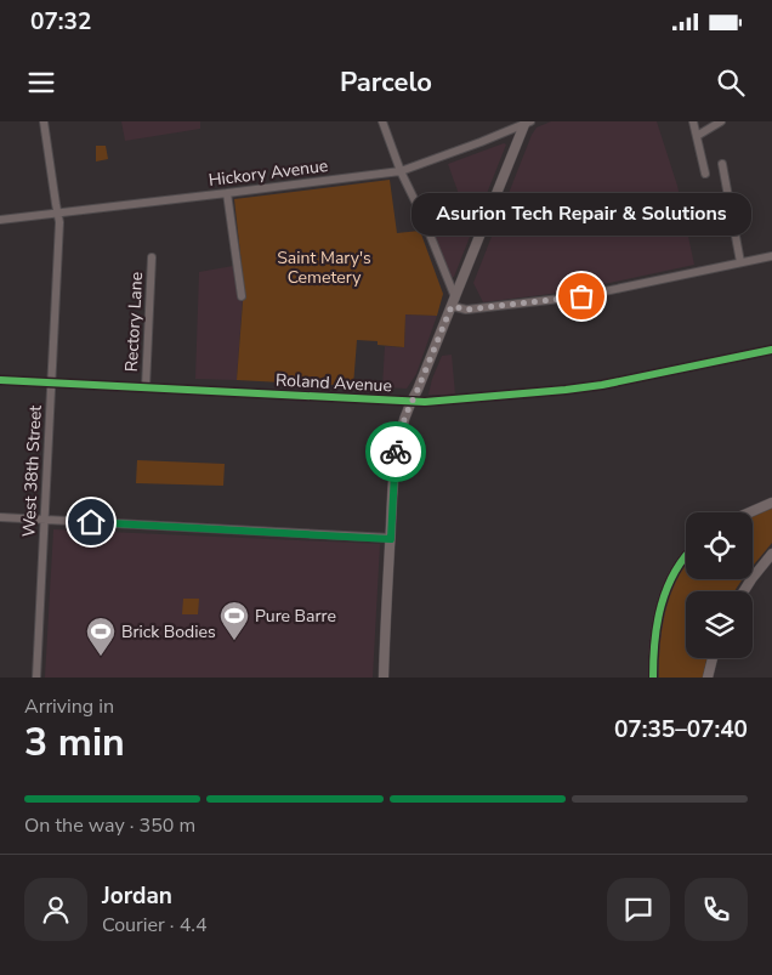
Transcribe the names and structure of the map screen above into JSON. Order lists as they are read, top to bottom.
{
  "streets": {
    "street": [
      "Hickory Avenue",
      "Rectory Lane",
      "Roland Avenue",
      "West 38th Street"
    ]
  },
  "crossings": [
    ["Hickory Avenue", "West 38th Street"],
    ["Rectory Lane", "Roland Avenue"],
    ["Roland Avenue", "West 38th Street"]
  ],
  "parks": ["Saint Mary's Cemetery"],
  "places": {
    "other": ["Asurion Tech Repair & Solutions"],
    "sports": ["Pure Barre", "Brick Bodies"]
  },
  "page": {
    "status": "07:32",
    "header": "Parcelo",
    "bubble": "Asurion Tech Repair & Solutions",
    "heading": ["3 min", "Arriving in", "07:35–07:40"],
    "panel": ["Jordan", "Courier · 4.4"],
    "bar": "On the way · 350 m"
  }
}
